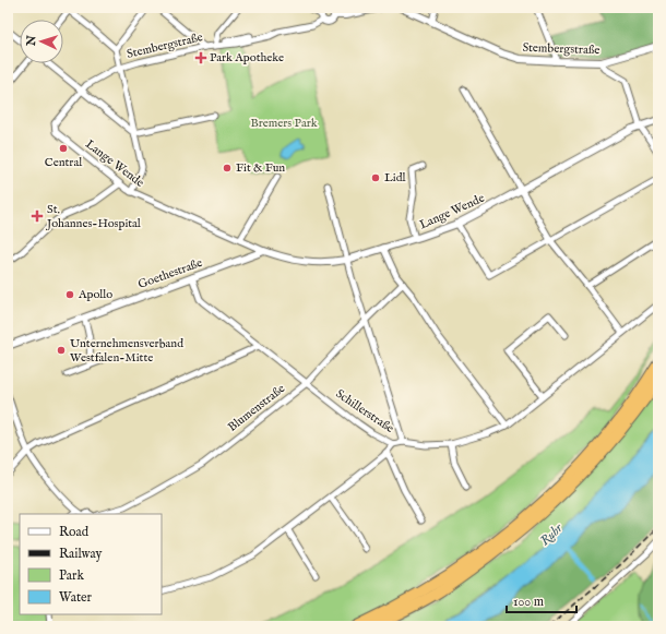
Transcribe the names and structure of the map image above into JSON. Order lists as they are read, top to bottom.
{
  "streets": {
    "street": [
      "Stembergstraße",
      "Lange Wende",
      "Goethestraße",
      "Blumenstraße",
      "Schillerstraße"
    ]
  },
  "crossings": [
    ["Stembergstraße", "Lange Wende"],
    ["Lange Wende", "Goethestraße"],
    ["Goethestraße", "Schillerstraße"],
    ["Blumenstraße", "Schillerstraße"]
  ],
  "water": ["Ruhr"],
  "parks": ["Bremers Park"],
  "places": {
    "health": ["Park Apotheke", "St. Johannes-Hospital"],
    "other": [
      "Central",
      "Fit & Fun",
      "Lidl",
      "Apollo",
      "Unternehmensverband Westfalen-Mitte"
    ]
  },
  "legend": [
    "Road",
    "Railway",
    "Park",
    "Water"
  ],
  "scale_bar": "100 m",
  "north": "left"
}
